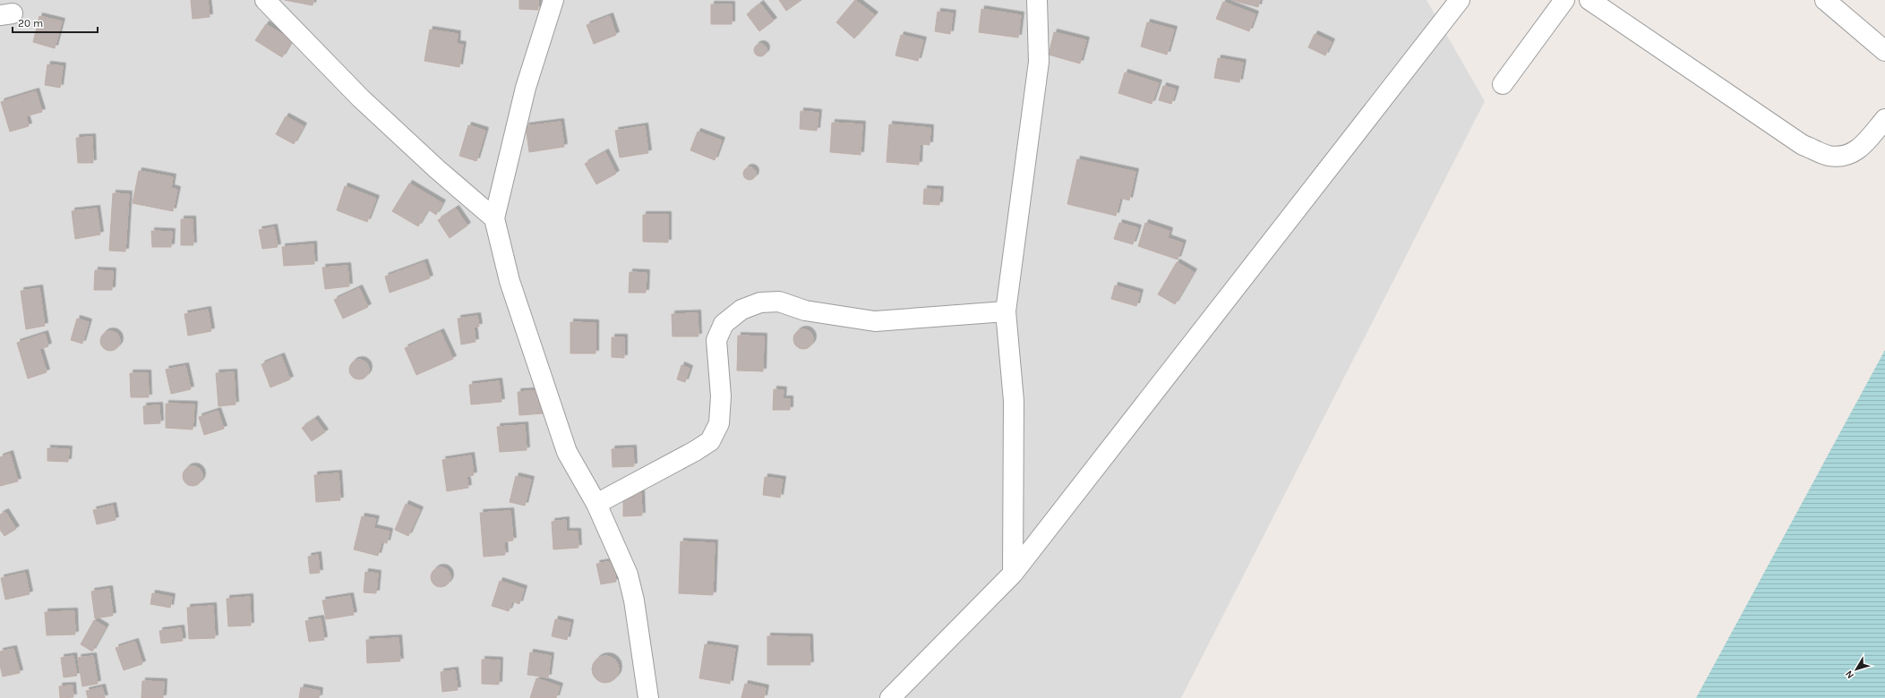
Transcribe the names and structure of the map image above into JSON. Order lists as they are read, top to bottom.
{
  "scale_bar": "20 m",
  "north": "bottom left"
}
